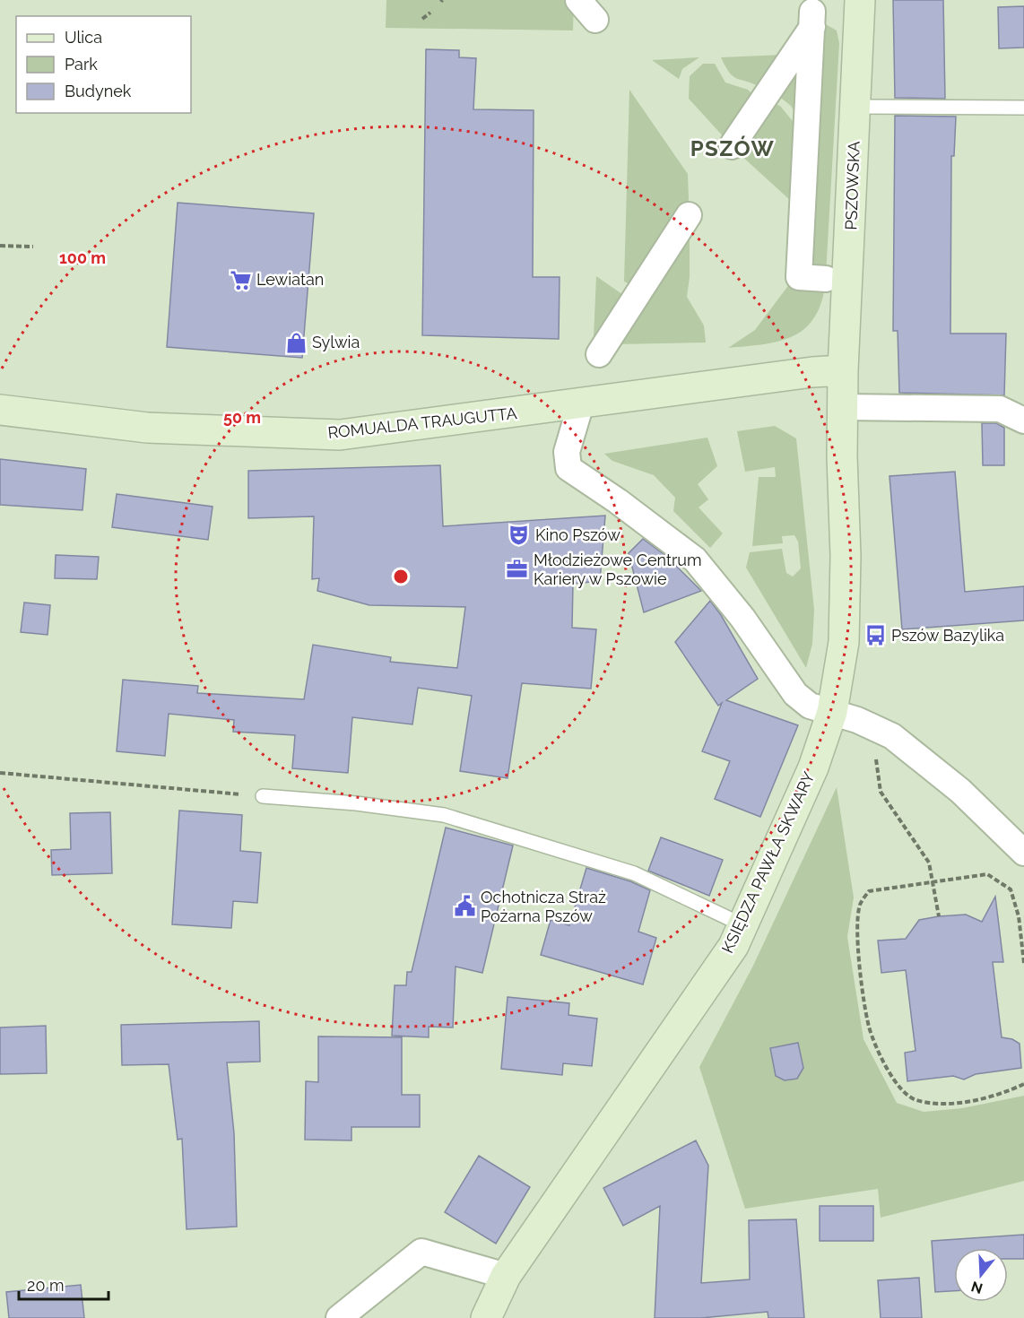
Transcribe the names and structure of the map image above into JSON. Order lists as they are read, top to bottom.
{
  "streets": {
    "main road": ["PSZOWSKA", "ROMUALDA TRAUGUTTA", "KSIĘDZA PAWŁA SKWARY"]
  },
  "crossings": [
    ["PSZOWSKA", "ROMUALDA TRAUGUTTA"],
    ["PSZOWSKA", "KSIĘDZA PAWŁA SKWARY"],
    ["ROMUALDA TRAUGUTTA", "KSIĘDZA PAWŁA SKWARY"]
  ],
  "districts": ["PSZÓW"],
  "places": {
    "supermarket": ["Lewiatan"],
    "shop": ["Sylwia"],
    "theatre": ["Kino Pszów"],
    "office": ["Młodzieżowe Centrum Kariery w Pszowie"],
    "bus stop": ["Pszów Bazylika"],
    "public building": ["Ochotnicza Straż Pożarna Pszów"]
  },
  "legend": ["Ulica", "Park", "Budynek"],
  "scale_bar": "20 m",
  "north": "bottom",
  "rings": ["100 m", "50 m"]
}
